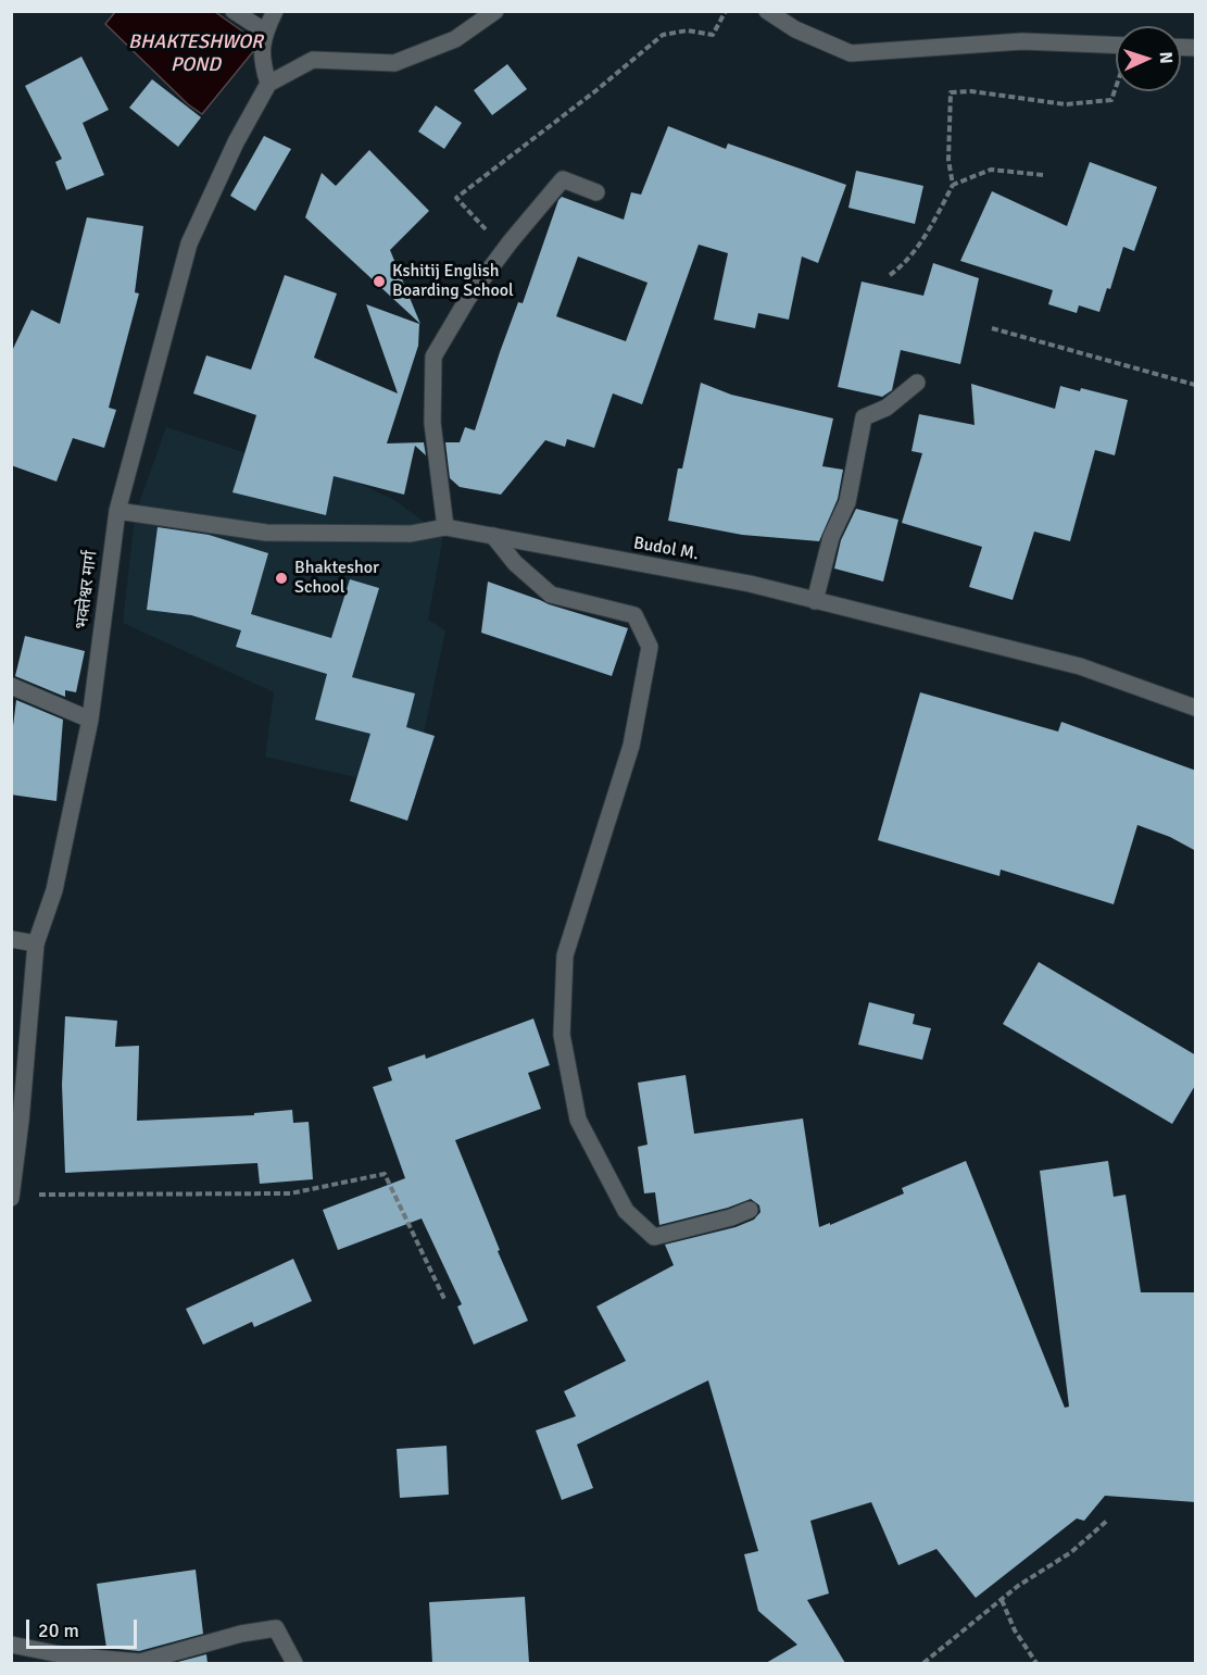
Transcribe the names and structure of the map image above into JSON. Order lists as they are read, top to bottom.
{
  "streets": {
    "street": ["Budol M.", "भक्तेश्वर मार्ग"]
  },
  "crossings": [
    ["Budol M.", "भक्तेश्वर मार्ग"]
  ],
  "water": ["BHAKTESHWOR POND"],
  "places": ["Kshitij English Boarding School", "Bhakteshor School"],
  "scale_bar": "20 m",
  "north": "right"
}
